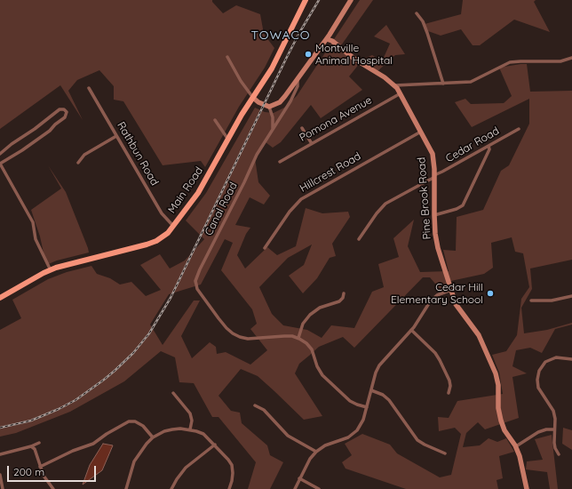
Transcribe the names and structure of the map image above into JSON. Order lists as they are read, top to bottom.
{
  "streets": {
    "main road": ["Main Road"],
    "street": [
      "Pomona Avenue",
      "Cedar Road",
      "Rathbun Road",
      "Hillcrest Road",
      "Pine Brook Road",
      "Canal Road"
    ]
  },
  "crossings": [
    ["Pomona Avenue", "Pine Brook Road"],
    ["Cedar Road", "Pine Brook Road"],
    ["Rathbun Road", "Main Road"],
    ["Hillcrest Road", "Pine Brook Road"]
  ],
  "districts": ["TOWACO"],
  "places": ["Montville Animal Hospital", "Cedar Hill Elementary School"],
  "scale_bar": "200 m"
}
